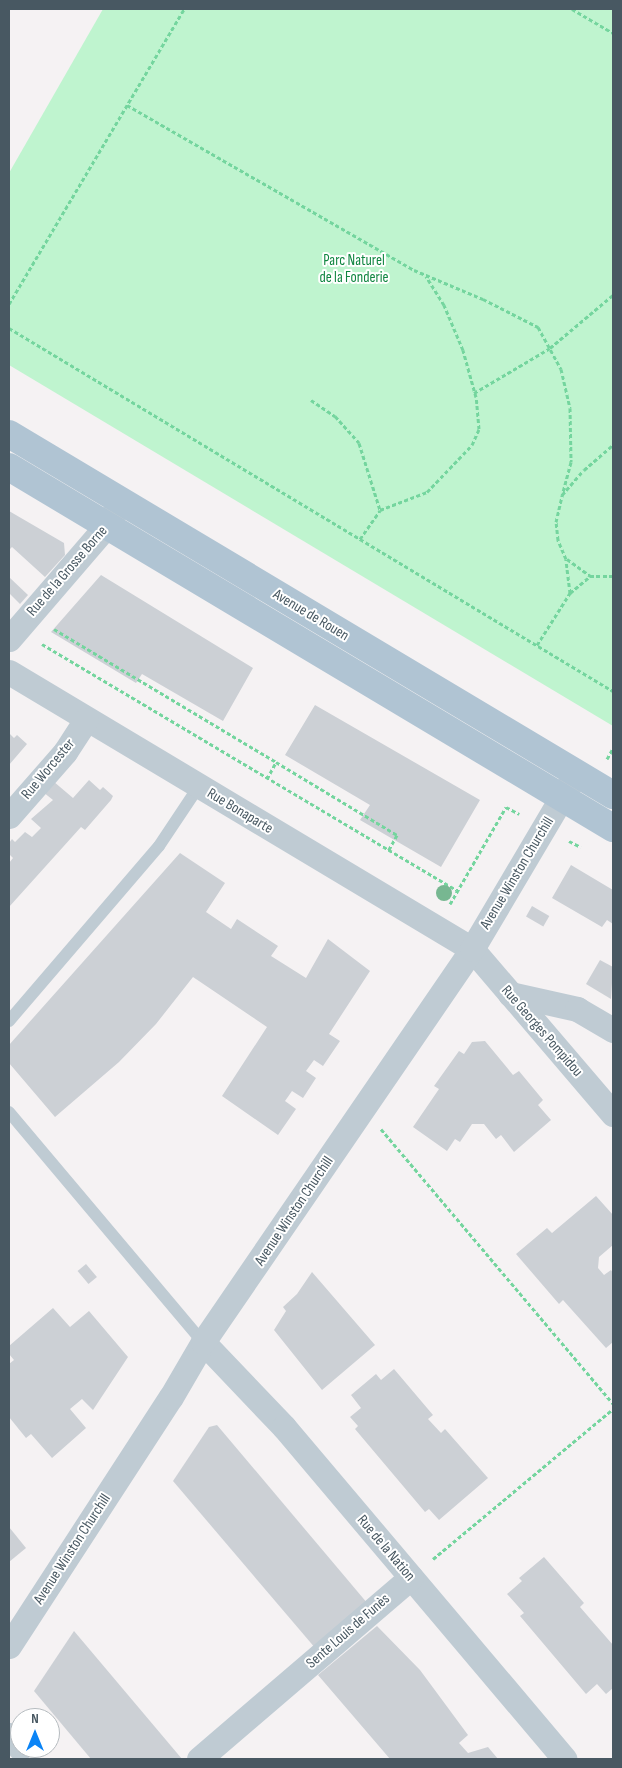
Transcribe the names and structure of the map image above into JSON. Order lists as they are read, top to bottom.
{
  "streets": {
    "main road": ["Avenue de Rouen"],
    "street": [
      "Rue de la Grosse Borne",
      "Rue Worcester",
      "Rue Bonaparte",
      "Avenue Winston Churchill",
      "Rue Georges Pompidou",
      "Rue de la Nation",
      "Sente Louis de Funès"
    ]
  },
  "crossings": [
    ["Rue de la Grosse Borne", "Avenue de Rouen"],
    ["Avenue de Rouen", "Avenue Winston Churchill"],
    ["Rue Worcester", "Rue Bonaparte"],
    ["Rue Bonaparte", "Avenue Winston Churchill"],
    ["Rue Bonaparte", "Rue Georges Pompidou"],
    ["Avenue Winston Churchill", "Rue Georges Pompidou"],
    ["Avenue Winston Churchill", "Rue de la Nation"],
    ["Rue de la Nation", "Sente Louis de Funès"]
  ],
  "parks": ["Parc Naturel de la Fonderie"],
  "north": "top"
}
